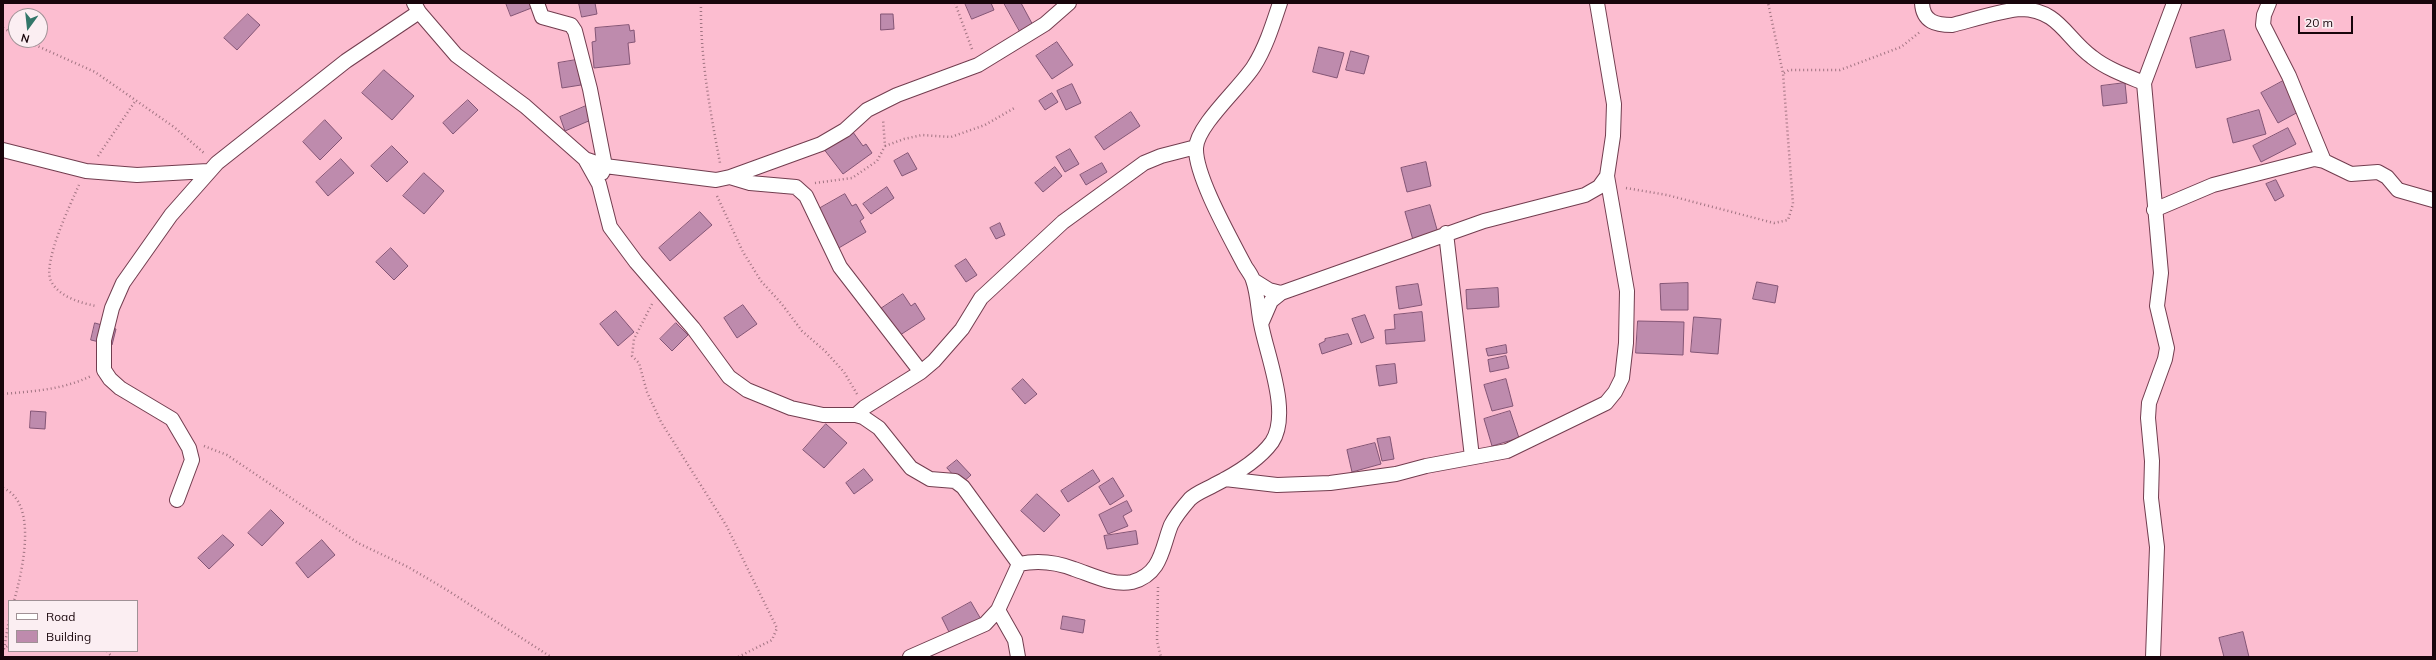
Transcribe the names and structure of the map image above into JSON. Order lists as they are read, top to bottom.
{
  "legend": ["Road", "Building"],
  "scale_bar": "20 m",
  "north": "bottom"
}
